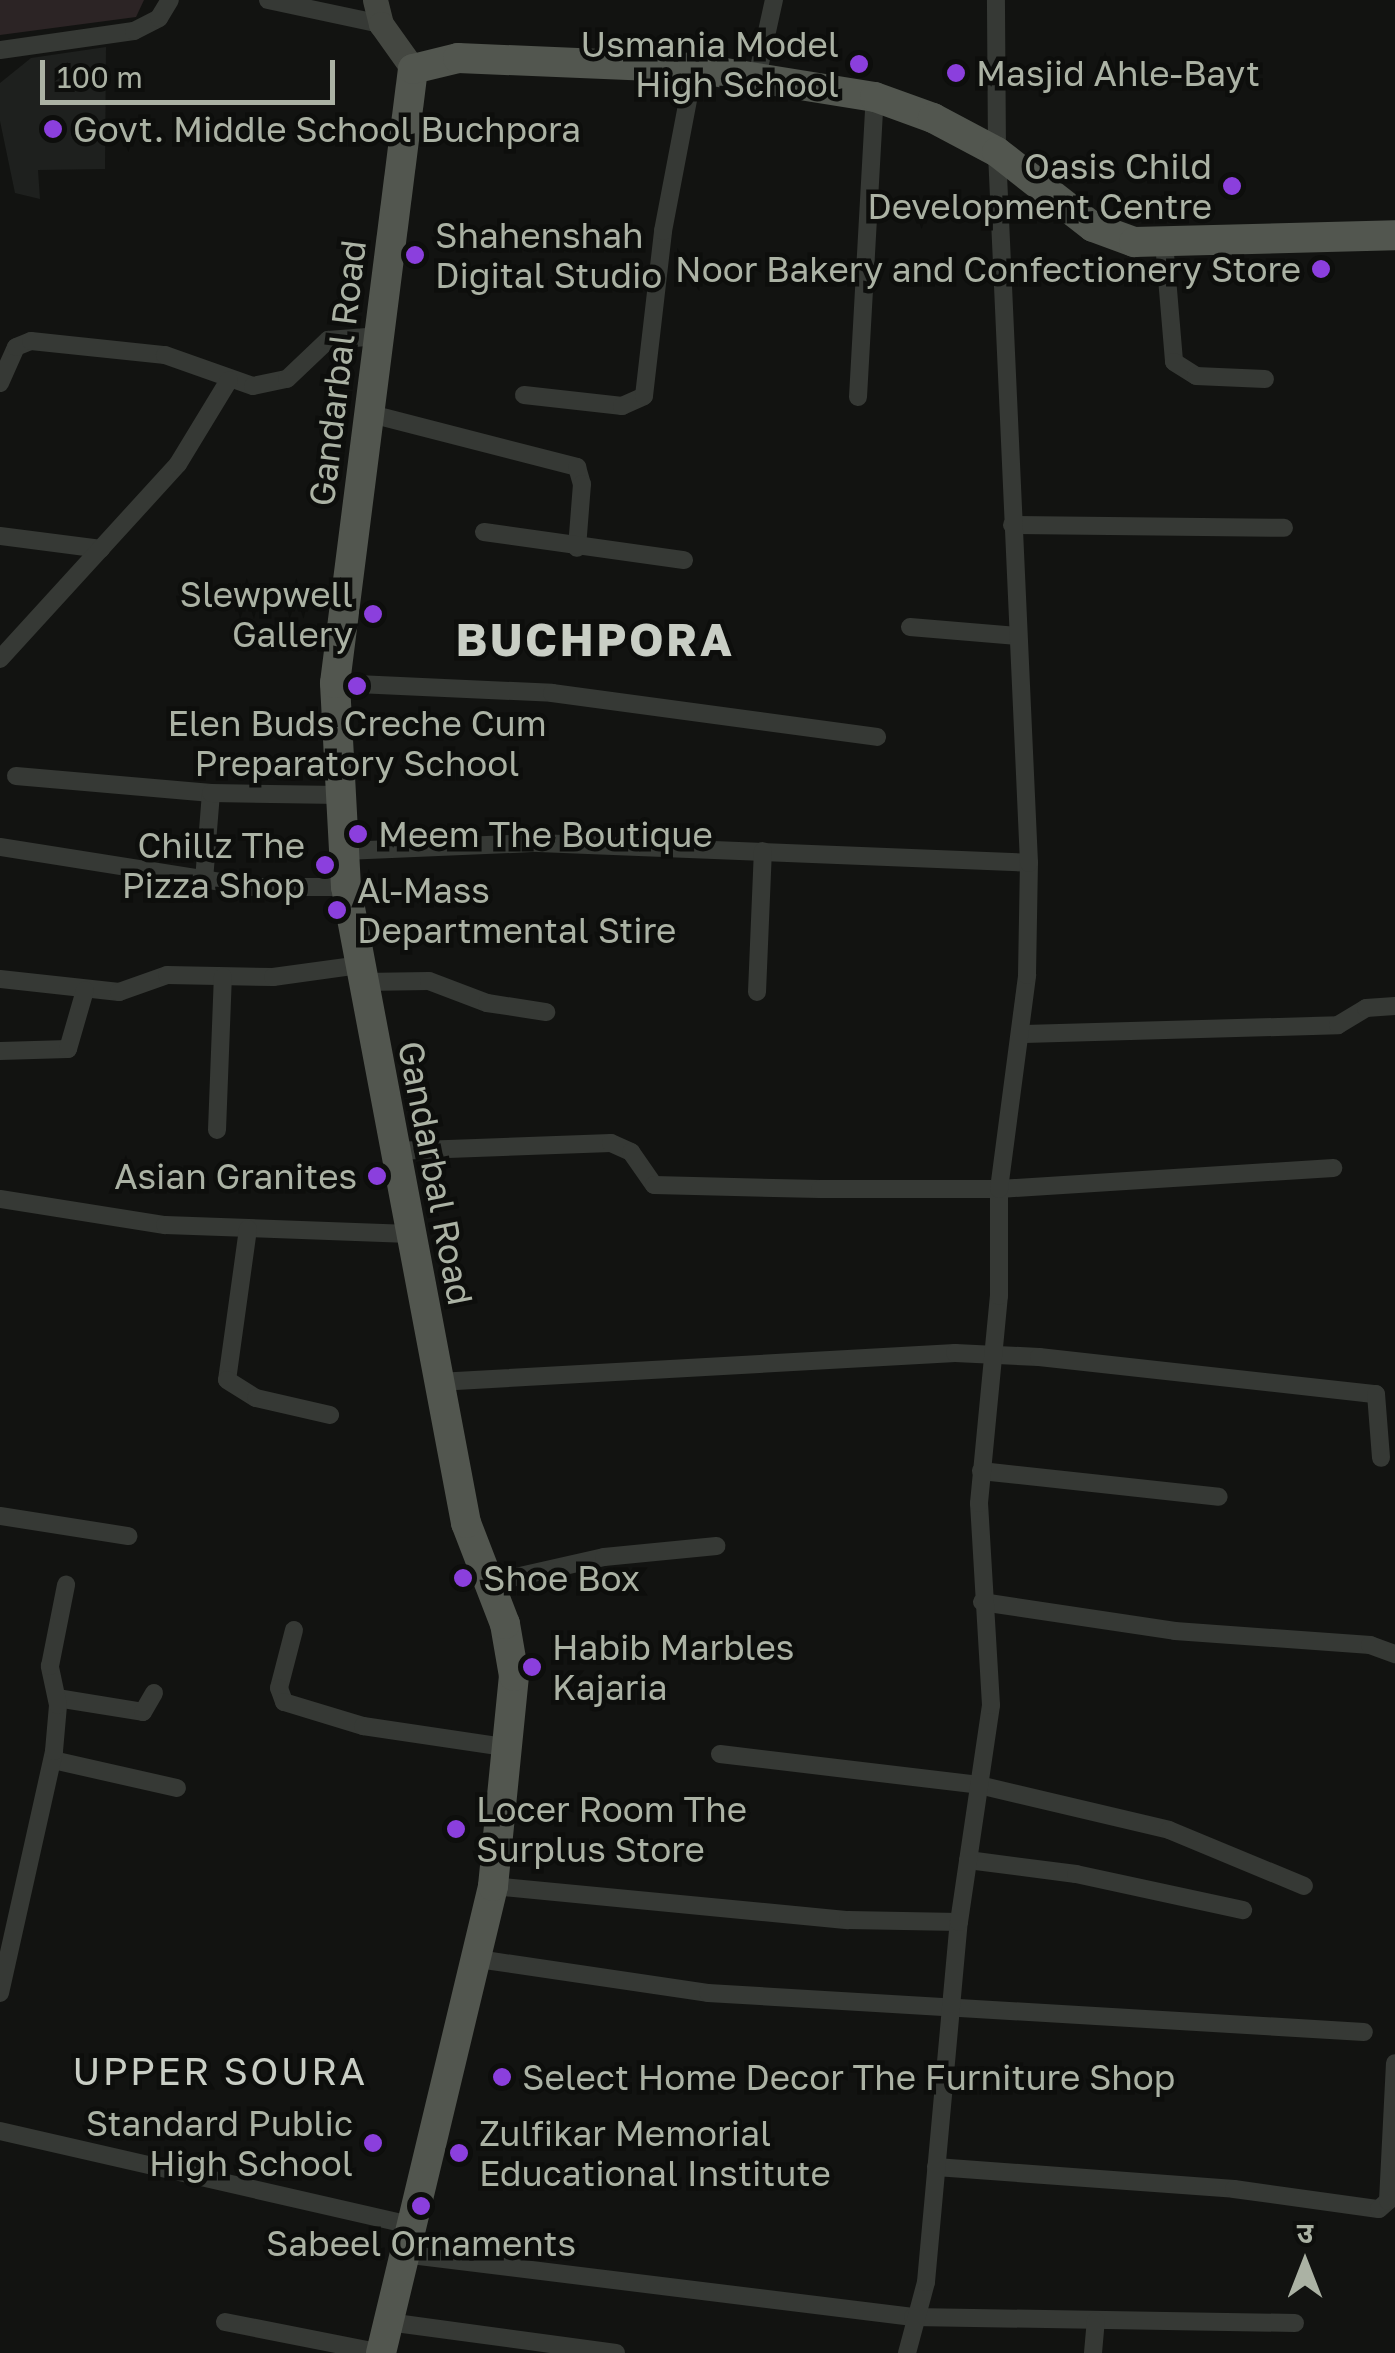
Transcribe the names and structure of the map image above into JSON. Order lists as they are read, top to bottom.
{
  "streets": {
    "main road": ["Gandarbal Road"]
  },
  "districts": ["BUCHPORA", "UPPER SOURA"],
  "places": [
    "Usmania Model High School",
    "Masjid Ahle-Bayt",
    "Govt. Middle School Buchpora",
    "Oasis Child Development Centre",
    "Shahenshah Digital Studio",
    "Noor Bakery and Confectionery Store",
    "Slewpwell Gallery",
    "Elen Buds Creche Cum Preparatory School",
    "Meem The Boutique",
    "Chillz The Pizza Shop",
    "Al-Mass Departmental Stire",
    "Asian Granites",
    "Shoe Box",
    "Habib Marbles Kajaria",
    "Locer Room The Surplus Store",
    "Select Home Decor The Furniture Shop",
    "Standard Public High School",
    "Zulfikar Memorial Educational Institute",
    "Sabeel Ornaments"
  ],
  "scale_bar": "100 m",
  "north": "top"
}
